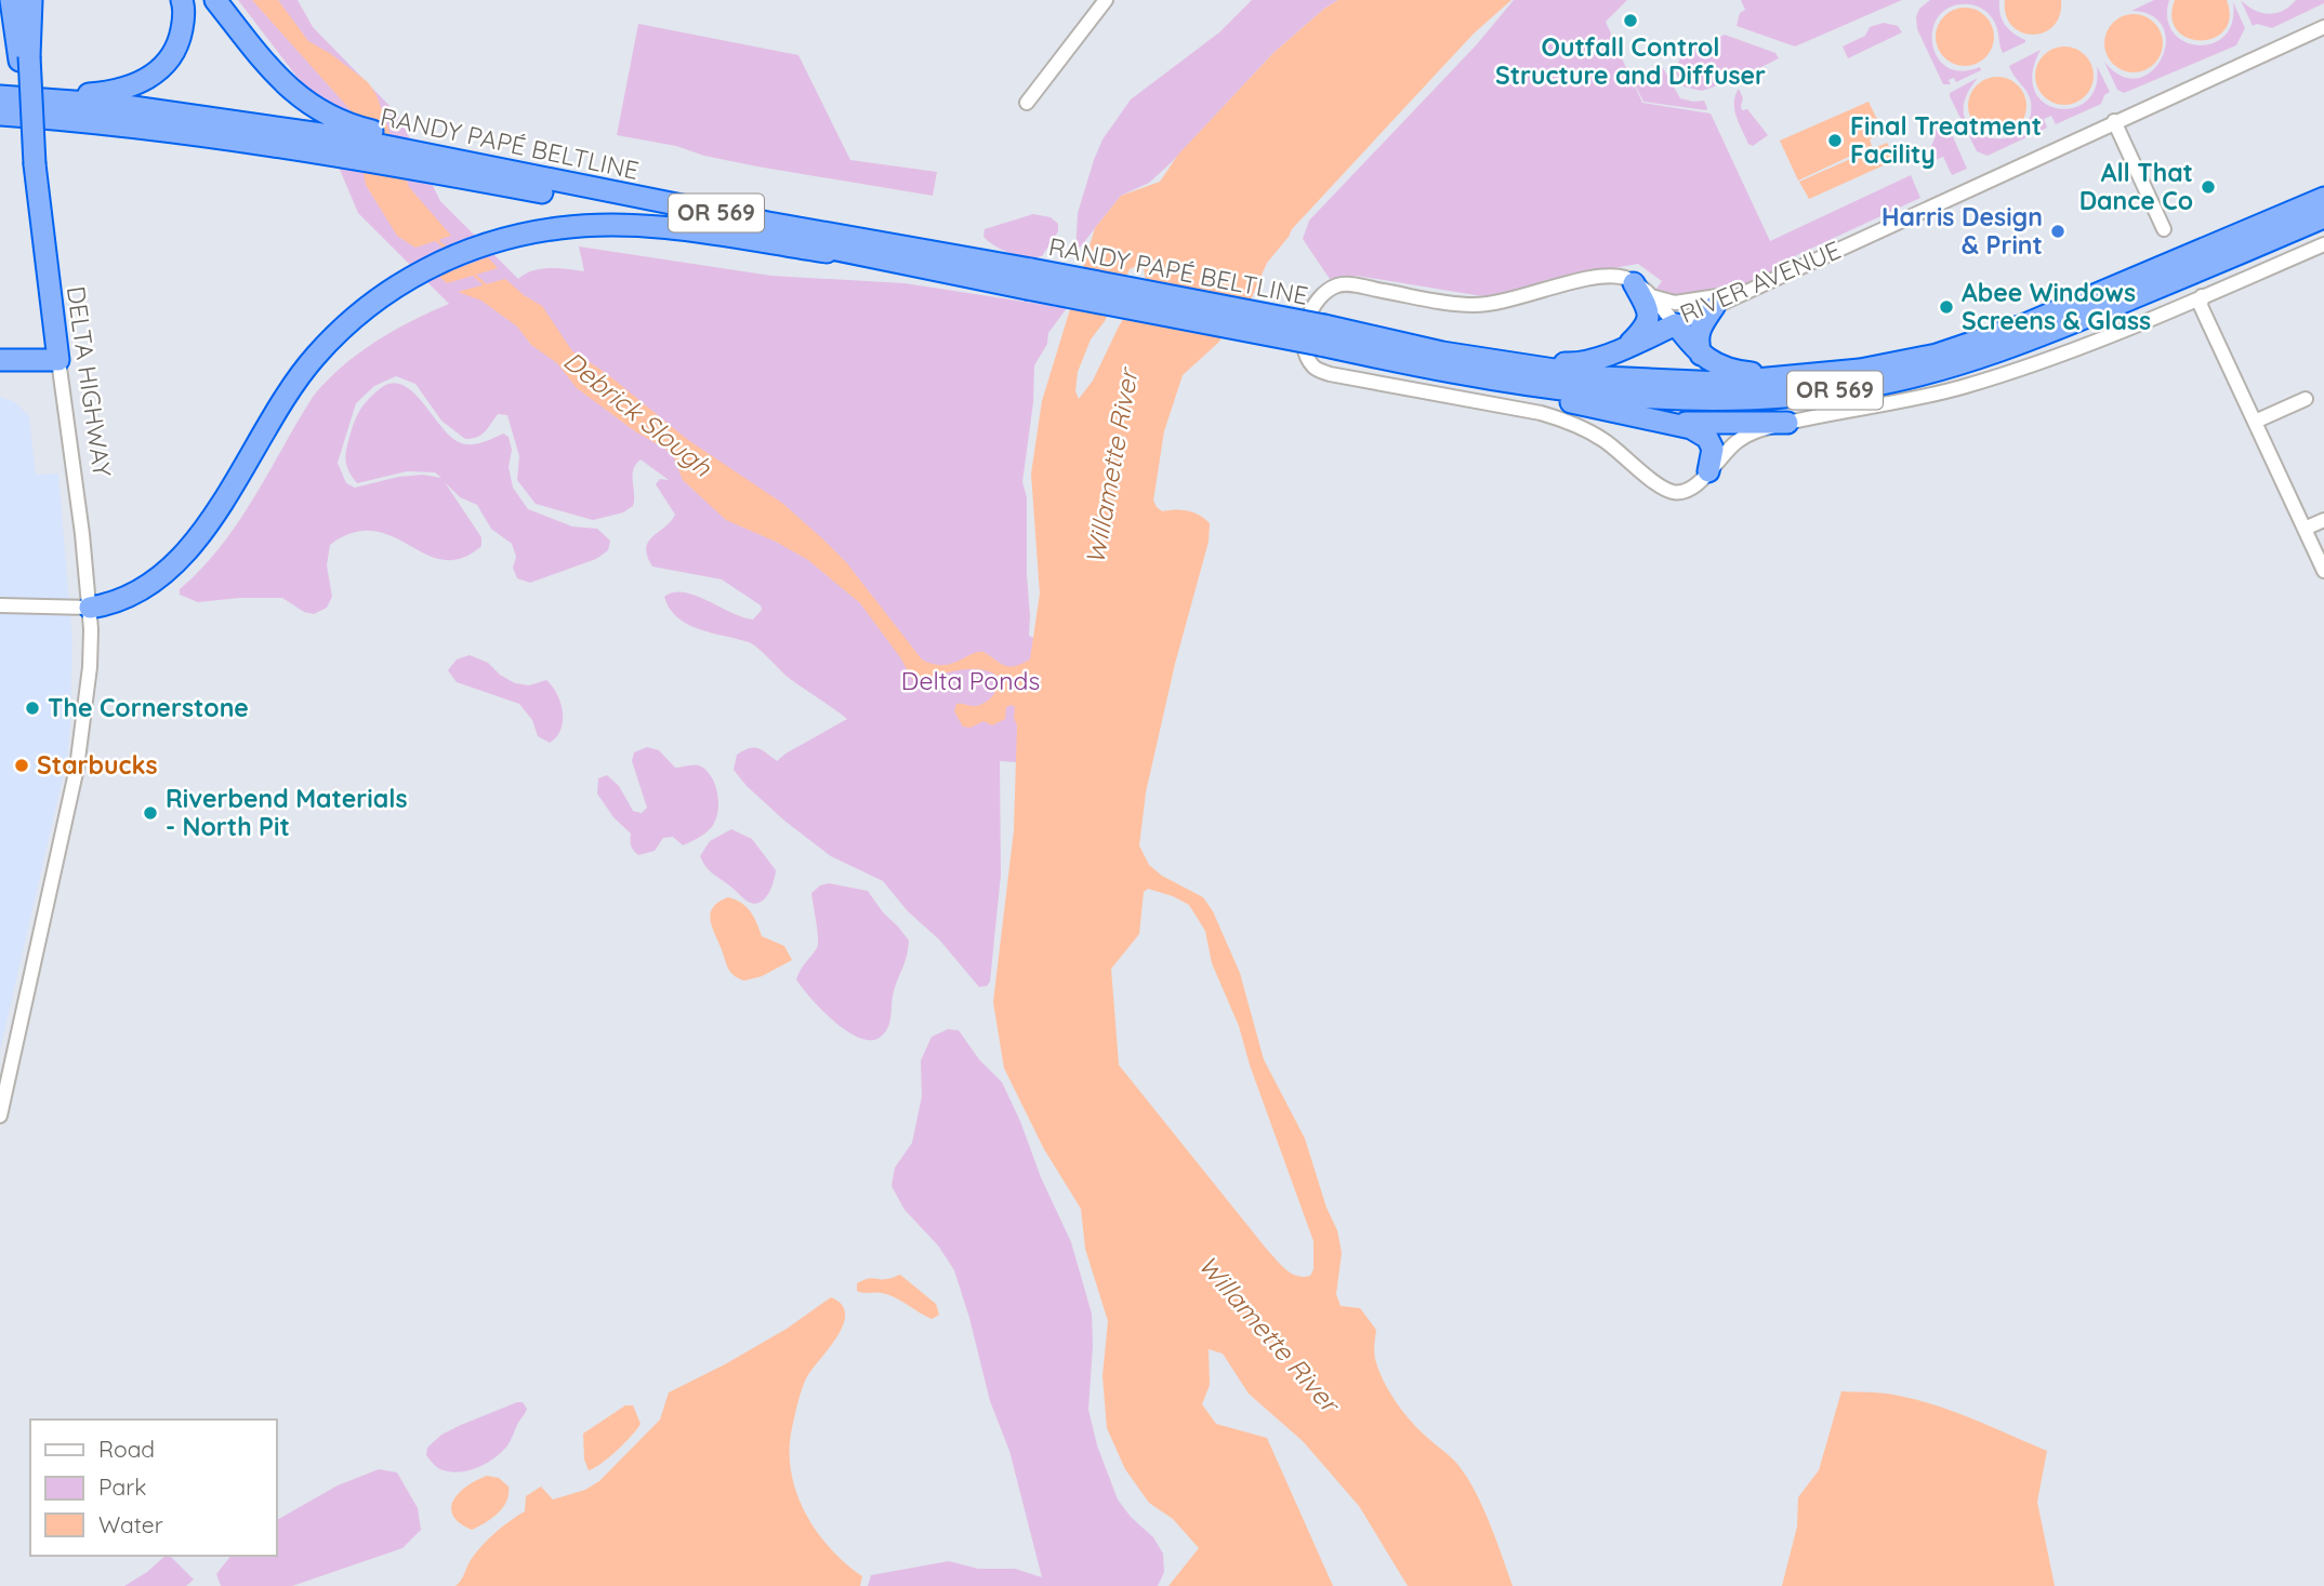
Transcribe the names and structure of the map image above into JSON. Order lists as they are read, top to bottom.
{
  "streets": {
    "highway": ["RANDY PAPÉ BELTLINE", "OR 569", "DELTA HIGHWAY"],
    "street": ["RIVER AVENUE"]
  },
  "water": ["Debrick Slough", "Willamette River"],
  "parks": ["Delta Ponds"],
  "places": [
    "Outfall Control Structure and Diffuser",
    "Final Treatment Facility",
    "All That Dance Co",
    "Harris Design & Print",
    "Abee Windows Screens & Glass",
    "The Cornerstone",
    "Starbucks",
    "Riverbend Materials - North Pit"
  ],
  "legend": ["Road", "Park", "Water"]
}
